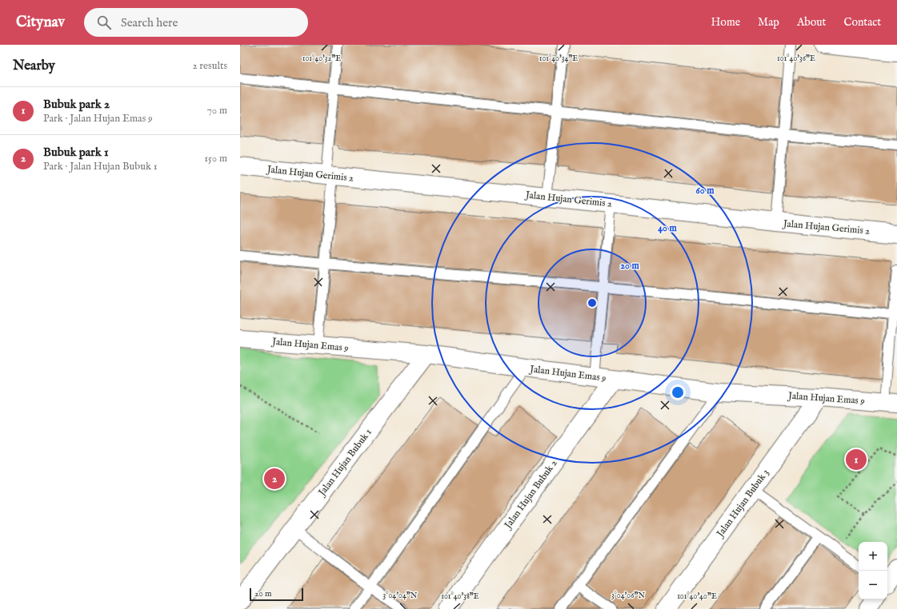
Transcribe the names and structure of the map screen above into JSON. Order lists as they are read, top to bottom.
{
  "streets": {
    "street": [
      "Jalan Hujan Gerimis 2",
      "Jalan Hujan Emas 9",
      "Jalan Hujan Bubuk 1",
      "Jalan Hujan Bubuk 2",
      "Jalan Hujan Bubuk 3"
    ]
  },
  "crossings": [
    ["Jalan Hujan Emas 9", "Jalan Hujan Bubuk 1"],
    ["Jalan Hujan Emas 9", "Jalan Hujan Bubuk 2"],
    ["Jalan Hujan Emas 9", "Jalan Hujan Bubuk 3"]
  ],
  "scale_bar": "20 m",
  "page": {
    "header": "Citynav",
    "search": "Search here",
    "nav": [
      "Home",
      "Map",
      "About",
      "Contact"
    ],
    "heading": ["Nearby", "2 results"],
    "list": [
      {
        "mark": "1",
        "name": "Bubuk park 2",
        "note": "Park · Jalan Hujan Emas 9",
        "value": "70 m"
      },
      {
        "mark": "2",
        "name": "Bubuk park 1",
        "note": "Park · Jalan Hujan Bubuk 1",
        "value": "150 m"
      }
    ],
    "pins": ["1", "2"],
    "map_buttons": ["+", "−"],
    "scale": "20 m"
  },
  "coordinates": [
    "101°40'32\"E",
    "101°40'34\"E",
    "101°40'36\"E",
    "3°04'04\"N",
    "3°04'06\"N",
    "101°40'38\"E",
    "101°40'40\"E"
  ],
  "rings": ["60 m", "40 m", "20 m"]
}
